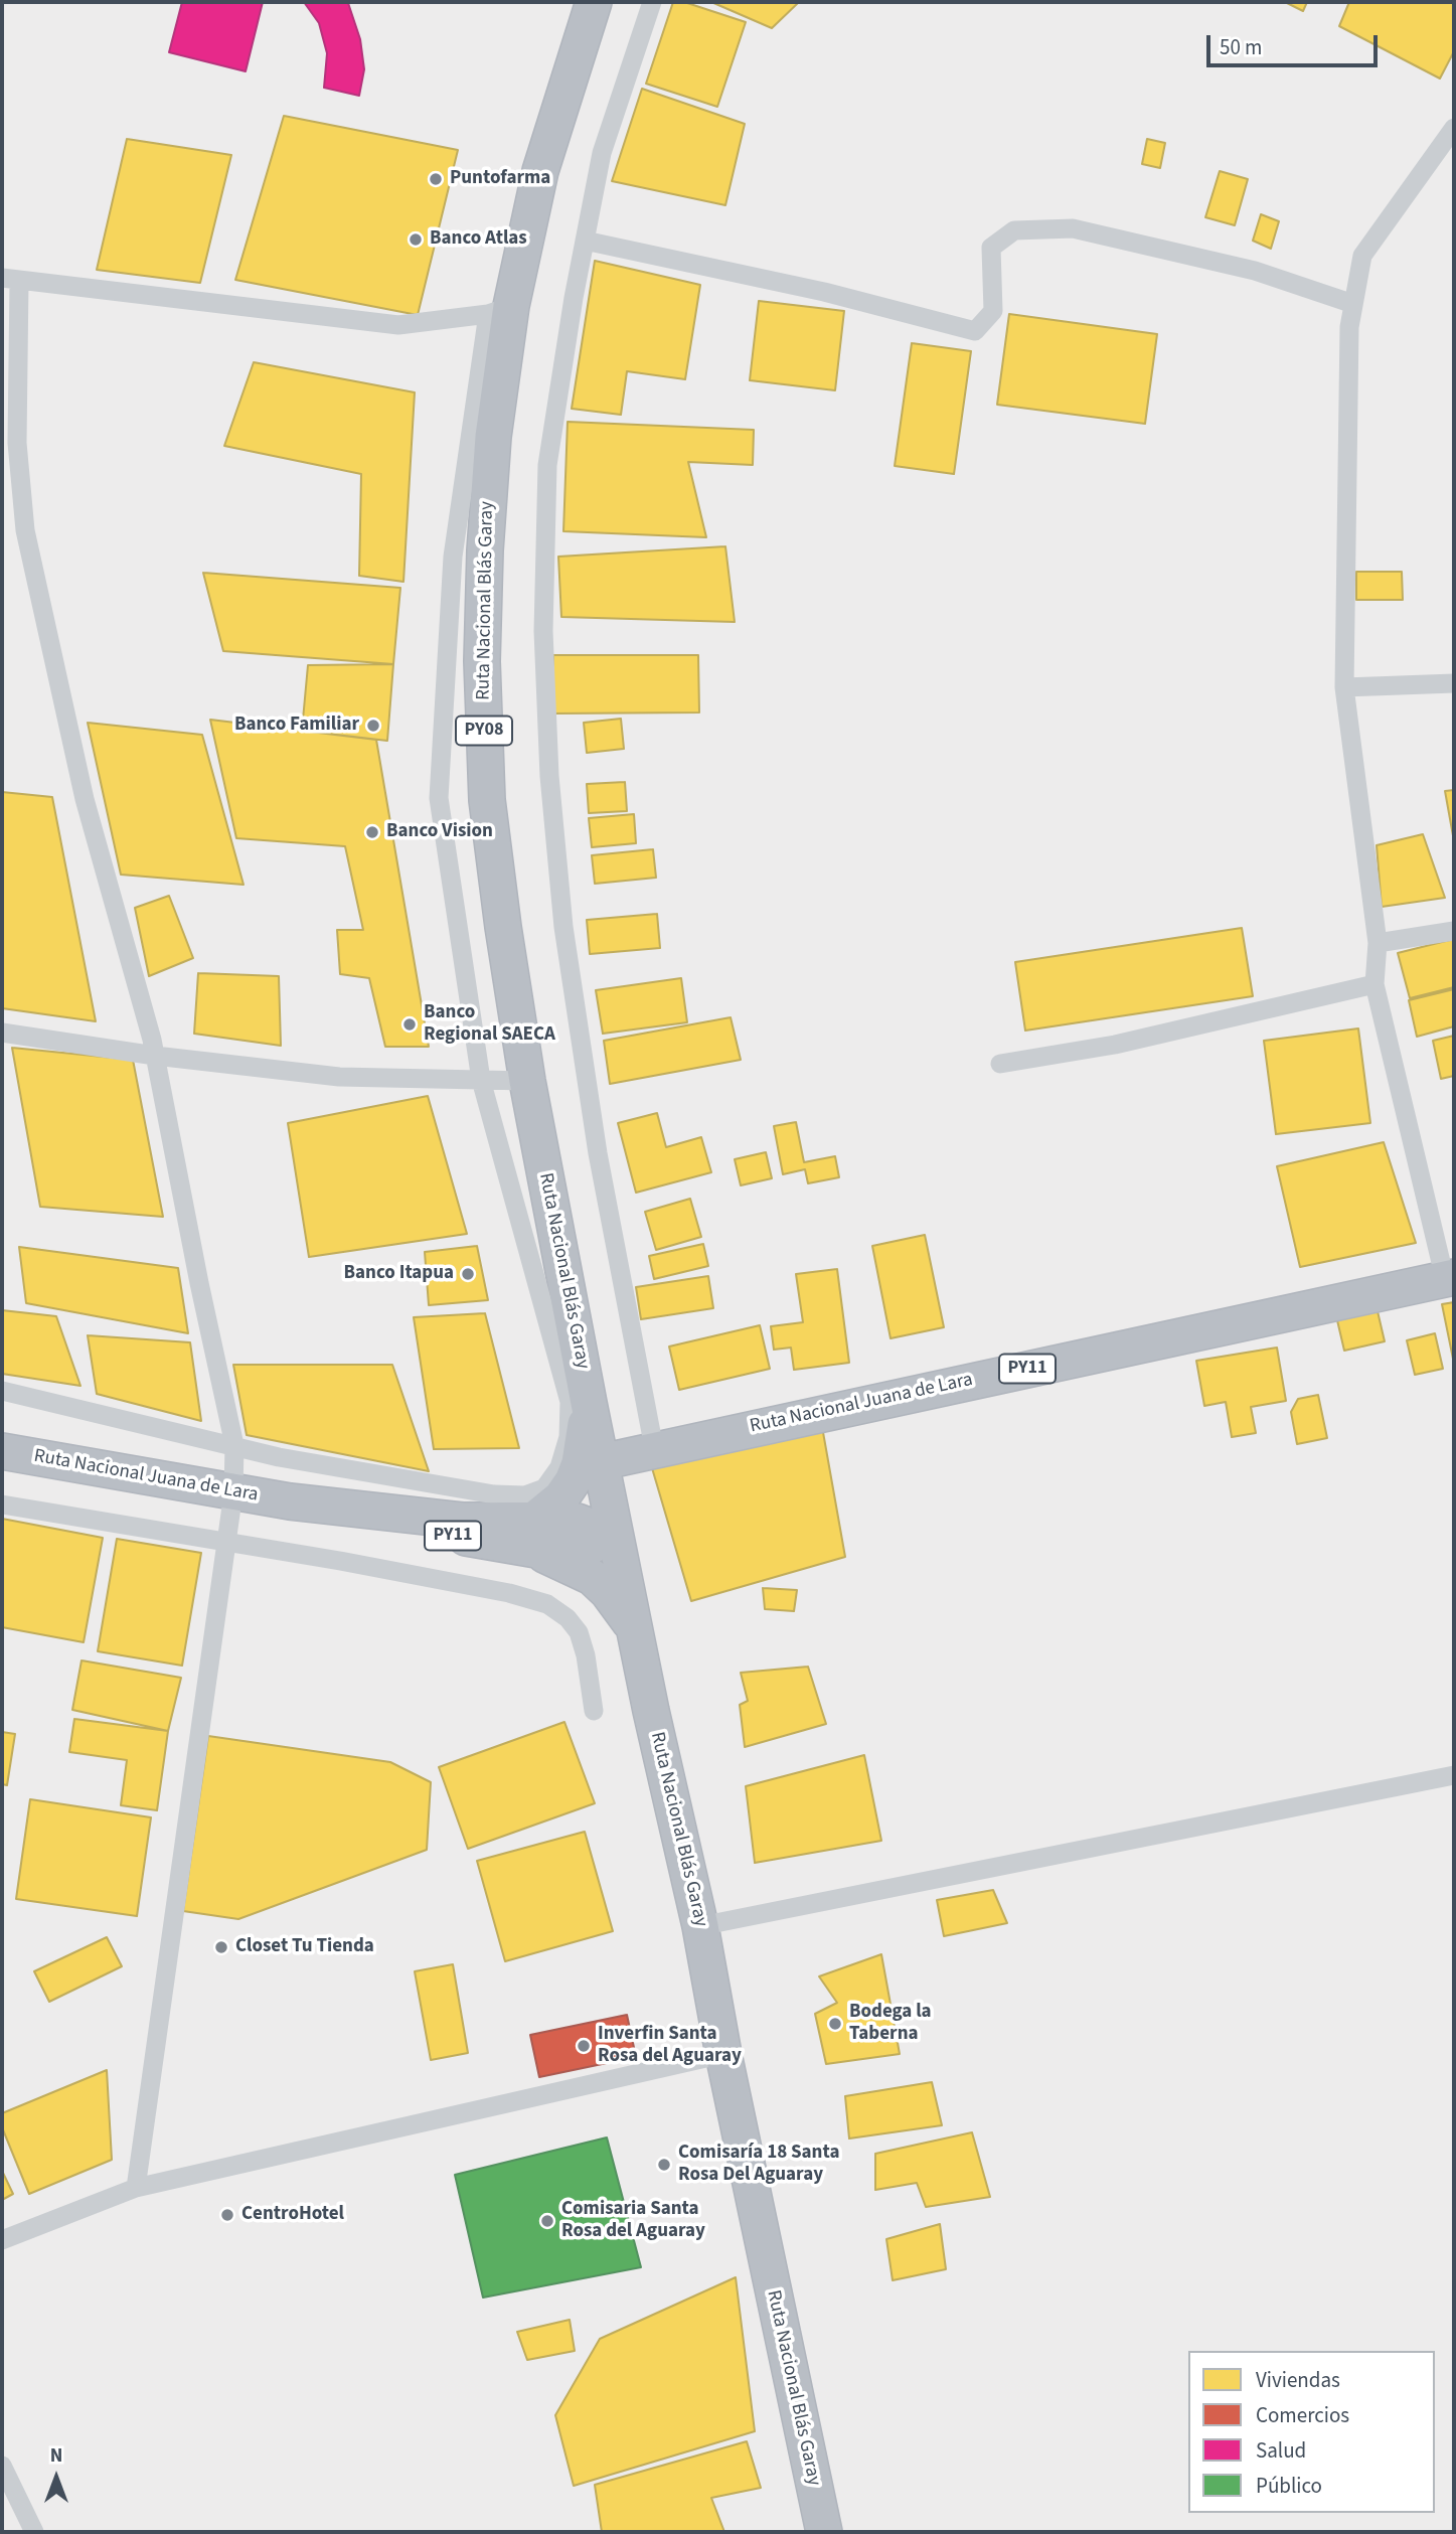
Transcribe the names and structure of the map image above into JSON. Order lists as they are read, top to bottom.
{
  "streets": {
    "highway": [
      "Ruta Nacional Blás Garay",
      "PY08",
      "PY11",
      "Ruta Nacional Juana de Lara"
    ]
  },
  "crossings": [
    ["Ruta Nacional Blás Garay", "Ruta Nacional Juana de Lara"]
  ],
  "places": [
    "Puntofarma",
    "Banco Atlas",
    "Banco Familiar",
    "Banco Vision",
    "Banco Regional SAECA",
    "Banco Itapua",
    "Closet Tu Tienda",
    "Bodega la Taberna",
    "Inverfin Santa Rosa del Aguaray",
    "Comisaría 18 Santa Rosa Del Aguaray",
    "CentroHotel",
    "Comisaria Santa Rosa del Aguaray"
  ],
  "legend": [
    "Viviendas",
    "Comercios",
    "Salud",
    "Público"
  ],
  "scale_bar": "50 m",
  "north": "top"
}
